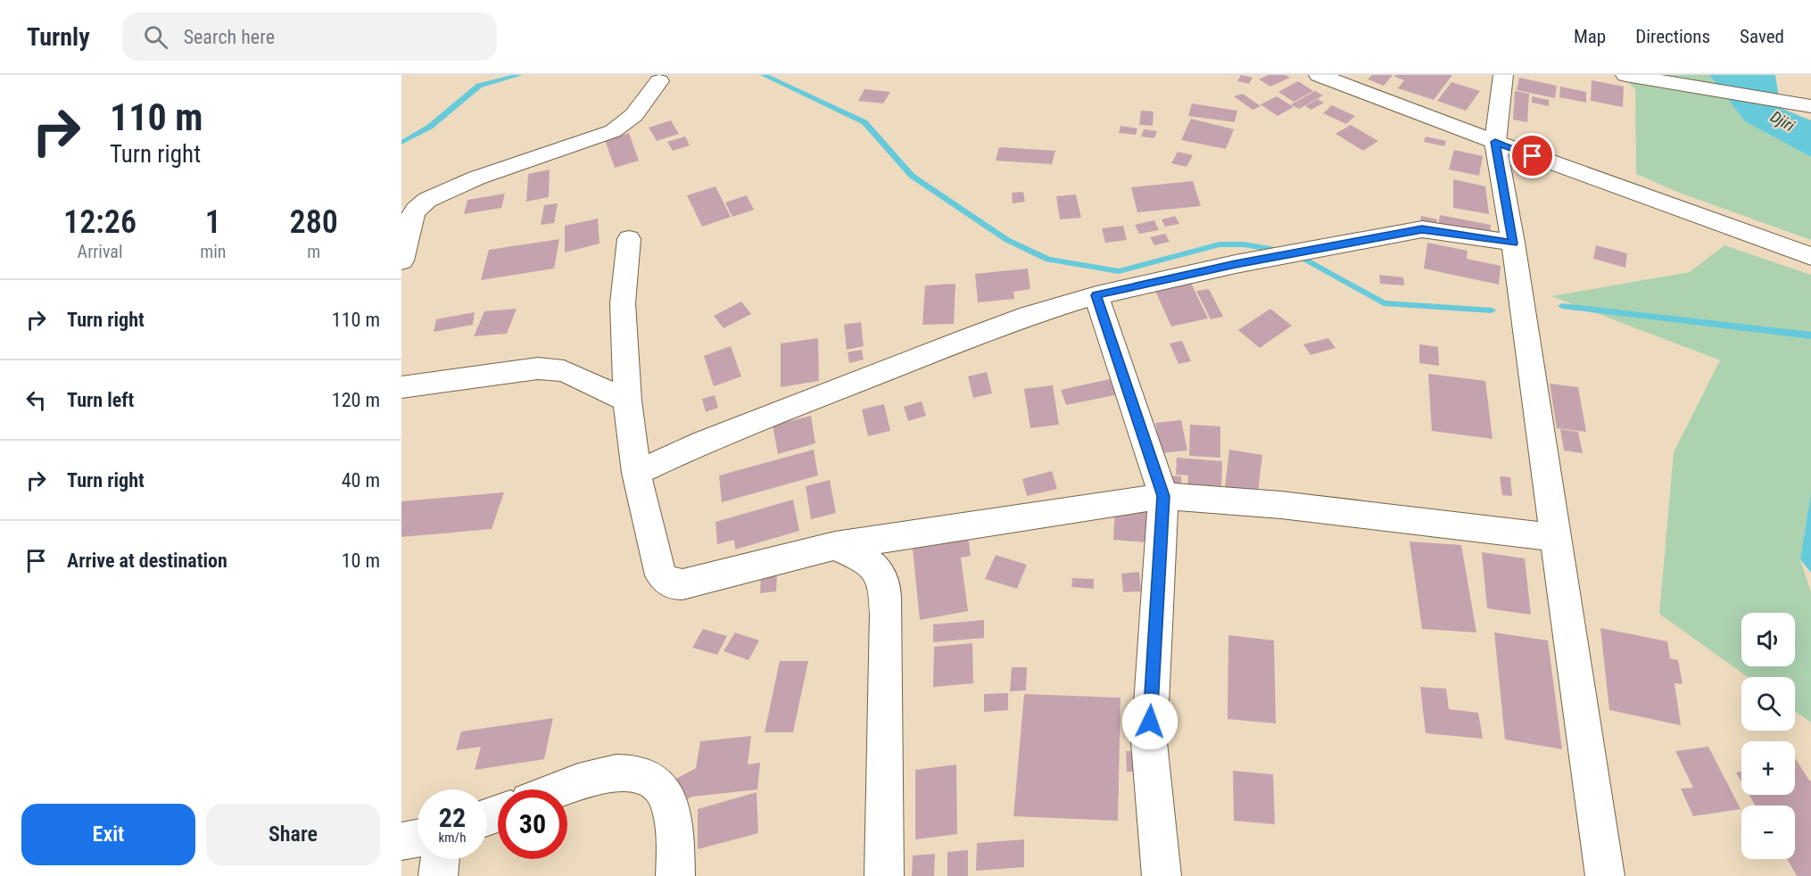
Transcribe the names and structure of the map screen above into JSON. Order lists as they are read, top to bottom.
{
  "water": ["Djiri"],
  "page": {
    "header": "Turnly",
    "search": "Search here",
    "nav": ["Map", "Directions", "Saved"],
    "turn": ["110 m", "Turn right"],
    "eta": [
      "12:26",
      "Arrival",
      "1",
      "min",
      "280",
      "m"
    ],
    "list": [
      {
        "name": "Turn right",
        "value": "110 m"
      },
      {
        "name": "Turn left",
        "value": "120 m"
      },
      {
        "name": "Turn right",
        "value": "40 m"
      },
      {
        "name": "Arrive at destination",
        "value": "10 m"
      }
    ],
    "map_buttons": ["+", "−"],
    "speed": "22 km/h",
    "limit": "30",
    "buttons": ["Exit", "Share"]
  }
}
